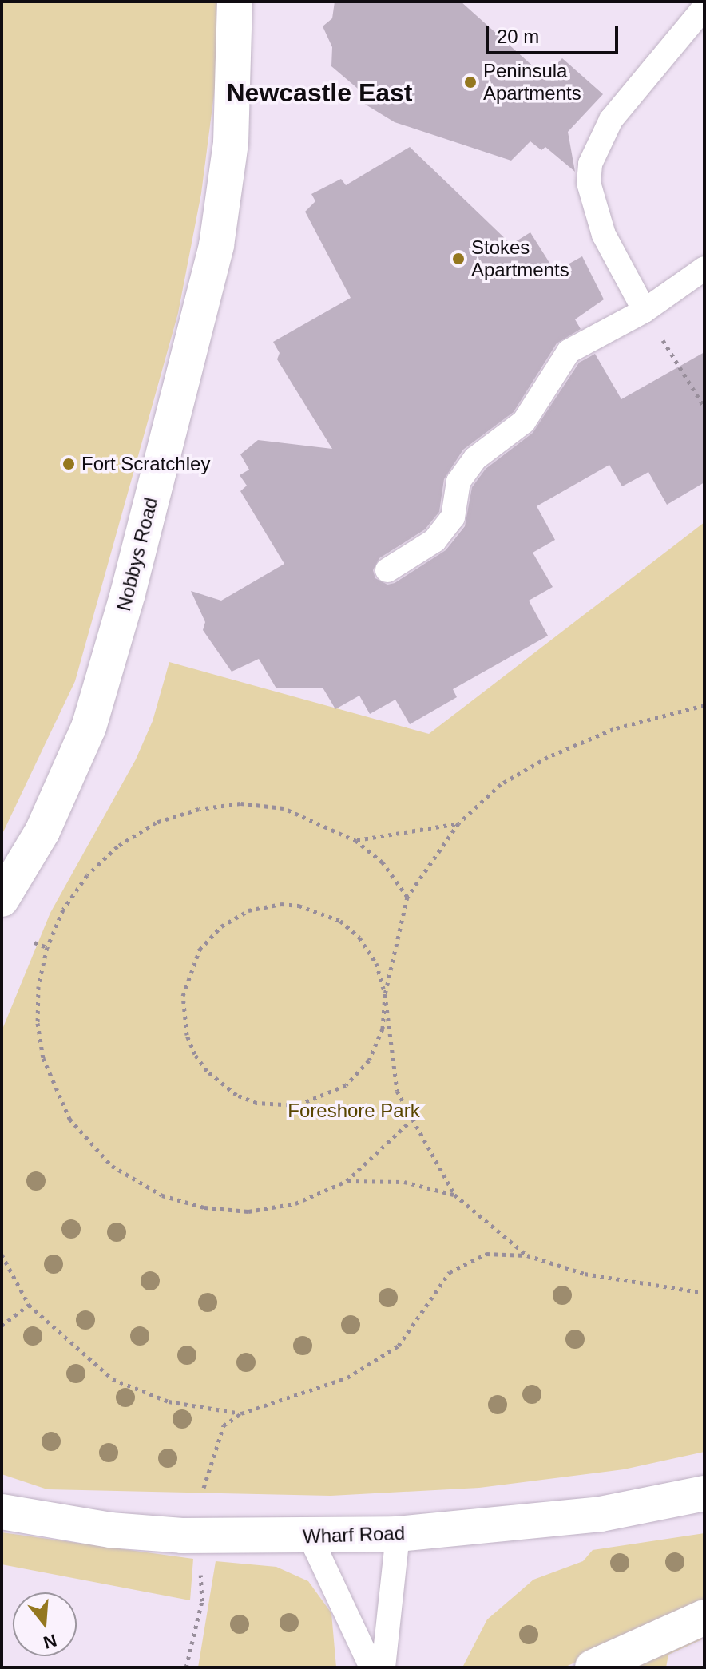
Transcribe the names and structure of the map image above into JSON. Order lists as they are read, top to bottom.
{
  "streets": {
    "street": ["Nobbys Road", "Wharf Road"]
  },
  "districts": ["Newcastle East"],
  "parks": ["Foreshore Park"],
  "places": ["Peninsula Apartments", "Stokes Apartments", "Fort Scratchley"],
  "scale_bar": "20 m",
  "north": "bottom"
}
